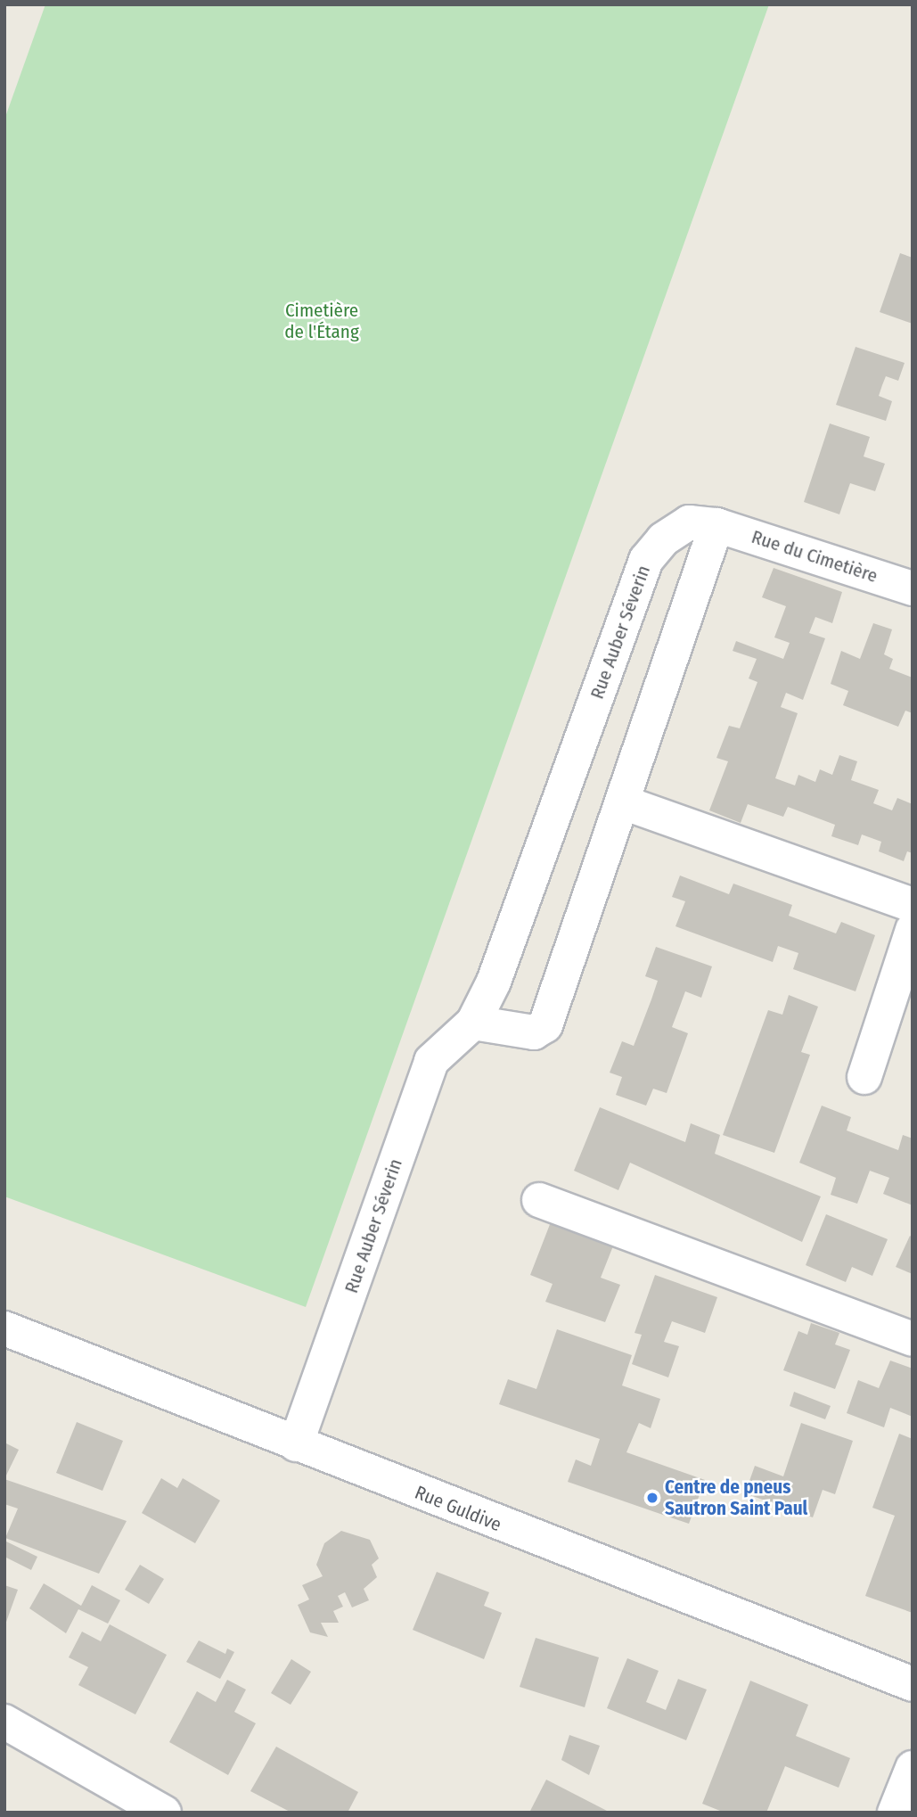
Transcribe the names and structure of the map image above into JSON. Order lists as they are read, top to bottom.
{
  "streets": {
    "street": ["Rue du Cimetière", "Rue Auber Séverin", "Rue Guldive"]
  },
  "crossings": [
    ["Rue du Cimetière", "Rue Auber Séverin"],
    ["Rue Auber Séverin", "Rue Guldive"]
  ],
  "parks": ["Cimetière de l'Étang"],
  "places": ["Centre de pneus Sautron Saint Paul"]
}
